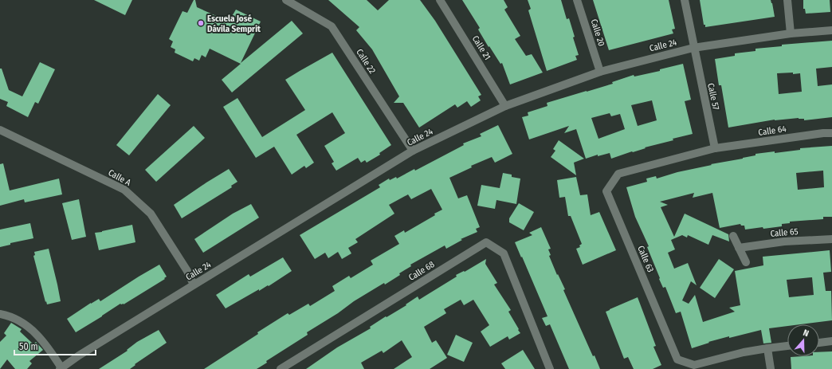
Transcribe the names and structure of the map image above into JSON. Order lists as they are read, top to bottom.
{
  "streets": {
    "street": [
      "Calle 20",
      "Calle 24",
      "Calle 21",
      "Calle 22",
      "Calle 57",
      "Calle 64",
      "Calle A",
      "Calle 65",
      "Calle 63",
      "Calle 68"
    ]
  },
  "crossings": [
    ["Calle 20", "Calle 24"],
    ["Calle 24", "Calle 21"],
    ["Calle 24", "Calle 22"],
    ["Calle 24", "Calle 57"],
    ["Calle 24", "Calle A"],
    ["Calle 57", "Calle 64"],
    ["Calle 57", "Calle 63"],
    ["Calle 64", "Calle 63"]
  ],
  "places": ["Escuela José Dávila Semprit"],
  "scale_bar": "50 m",
  "north": "top"
}
